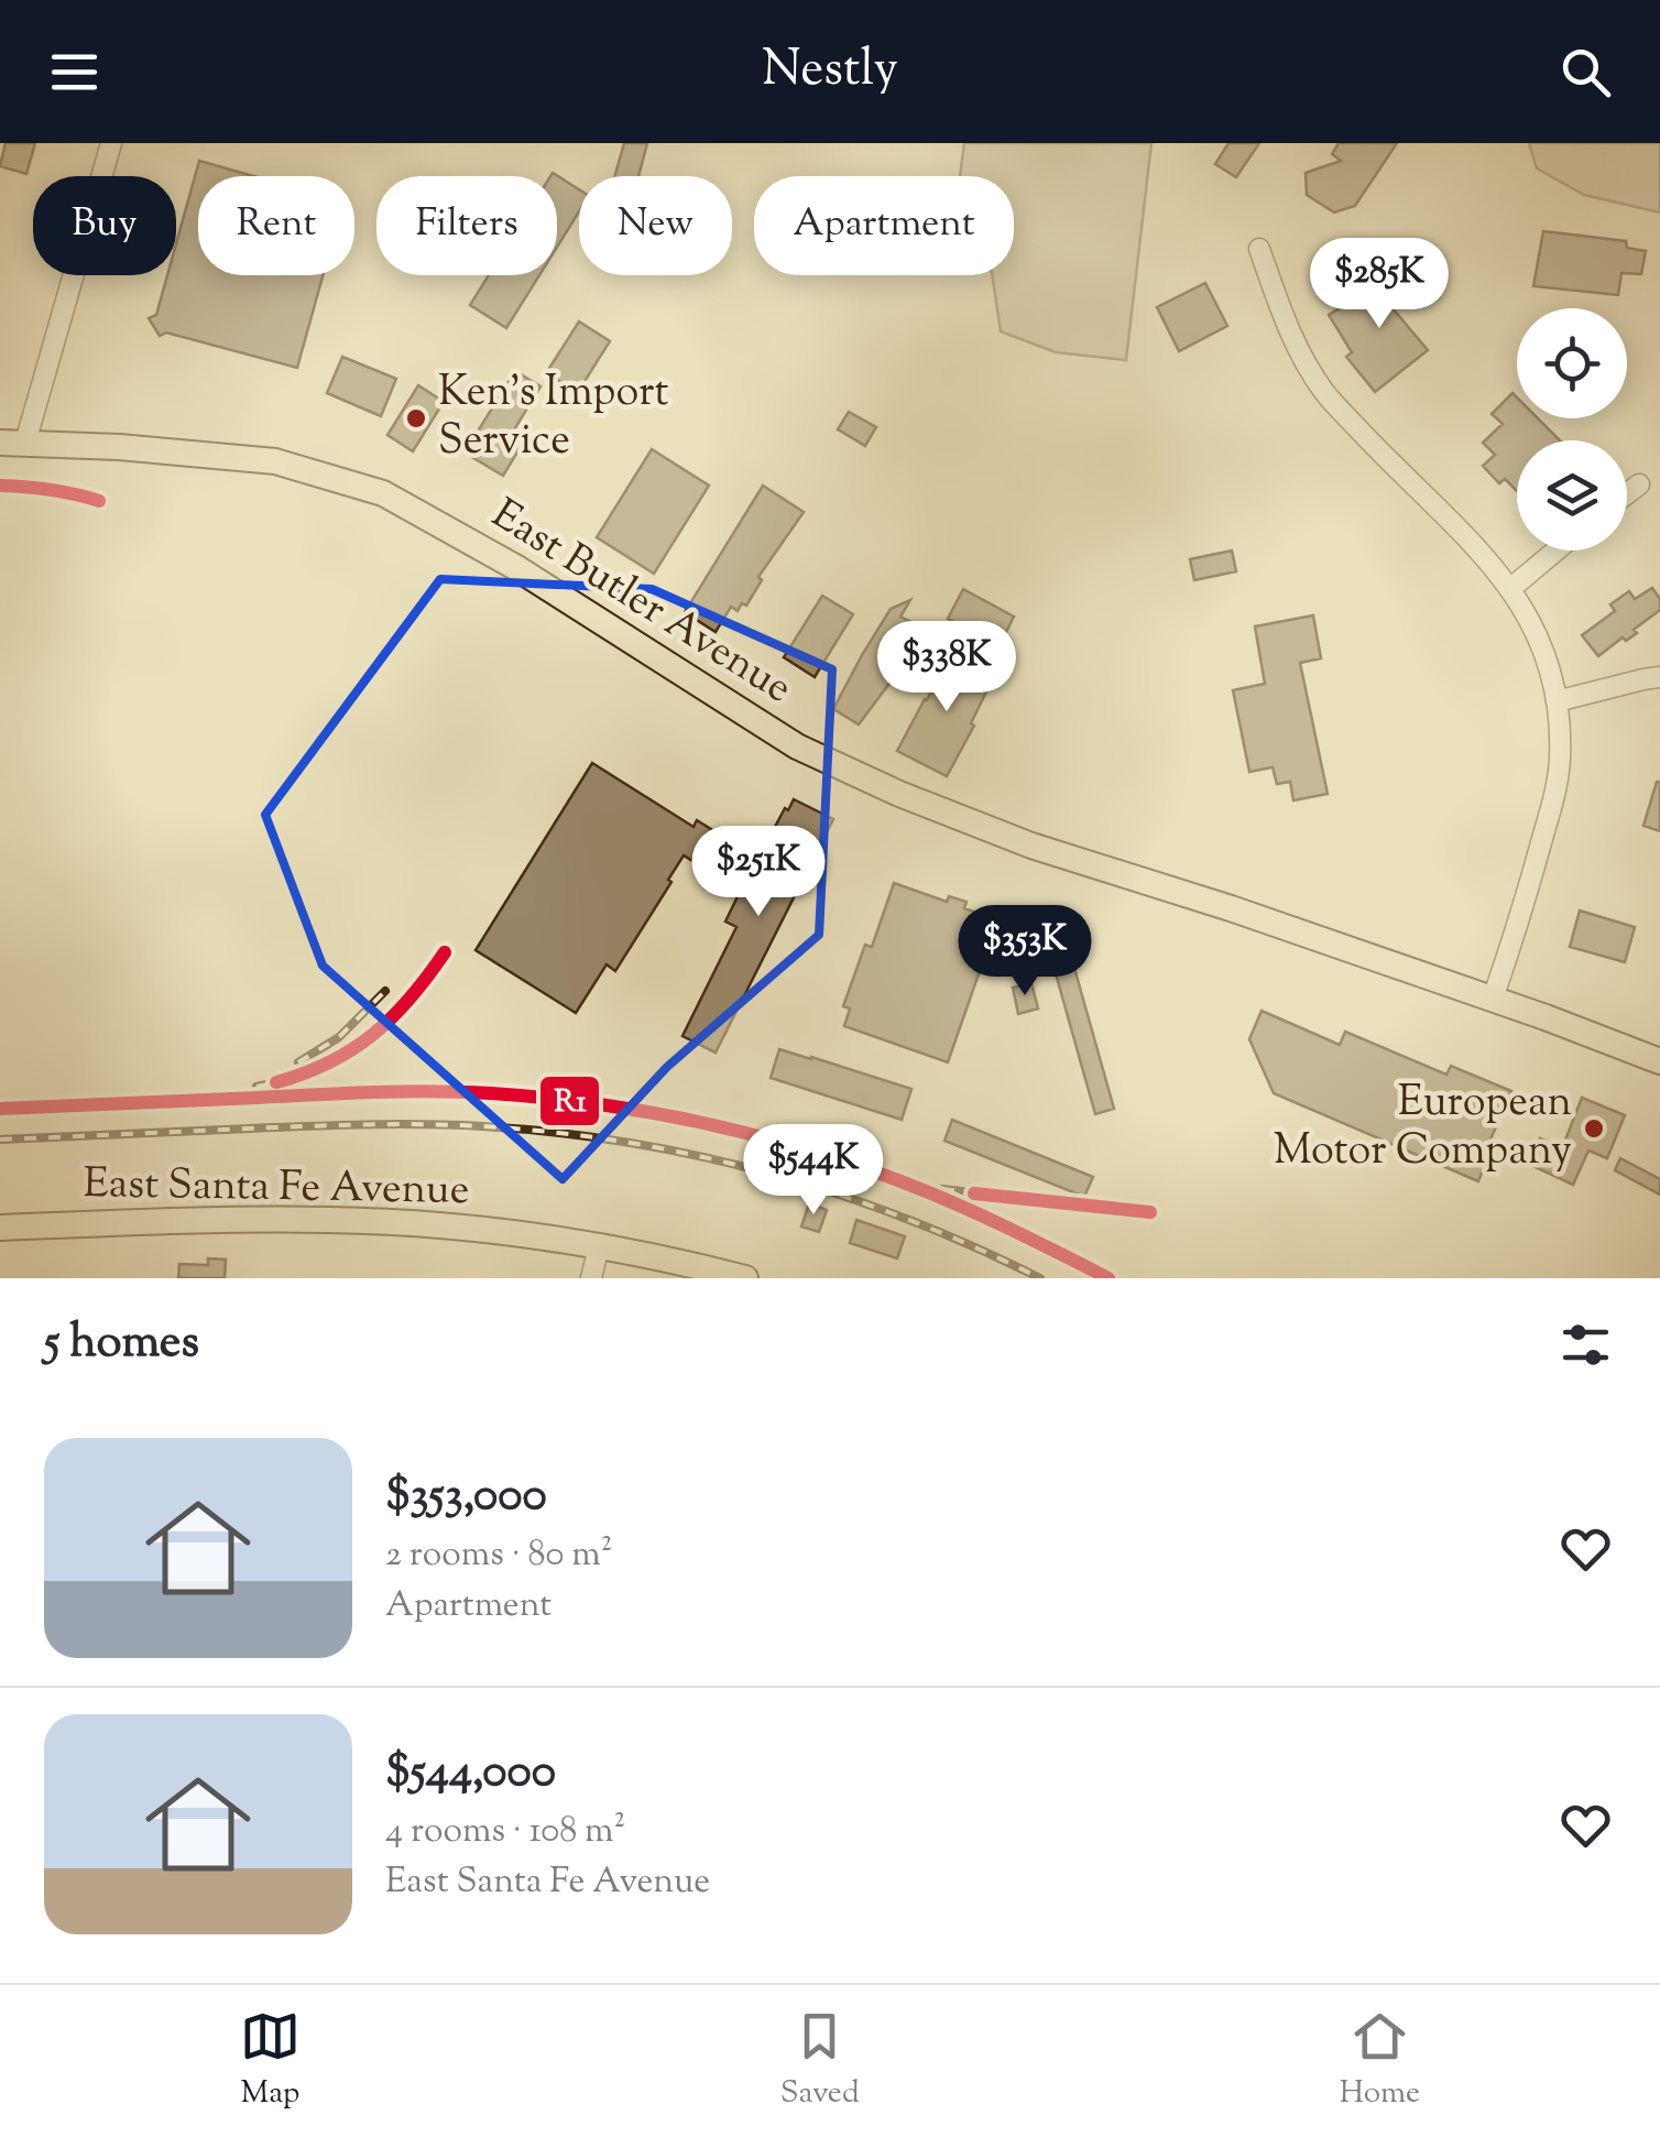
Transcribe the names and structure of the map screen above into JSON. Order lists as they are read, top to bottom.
{
  "streets": {
    "main road": ["East Butler Avenue", "East Santa Fe Avenue"]
  },
  "places": ["Ken's Import Service", "European Motor Company"],
  "lines": ["transit line R1"],
  "page": {
    "header": "Nestly",
    "chip": [
      "Buy",
      "Rent",
      "Filters",
      "New",
      "Apartment"
    ],
    "price": [
      "$285K",
      "$338K",
      "$251K",
      "$353K",
      "$544K"
    ],
    "heading": "5 homes",
    "list": [
      {
        "name": "$353,000",
        "note": "2 rooms · 80 m² · Apartment"
      },
      {
        "name": "$544,000",
        "note": "4 rooms · 108 m² · East Santa Fe Avenue"
      }
    ],
    "tabs": ["Map", "Saved", "Home"]
  }
}
